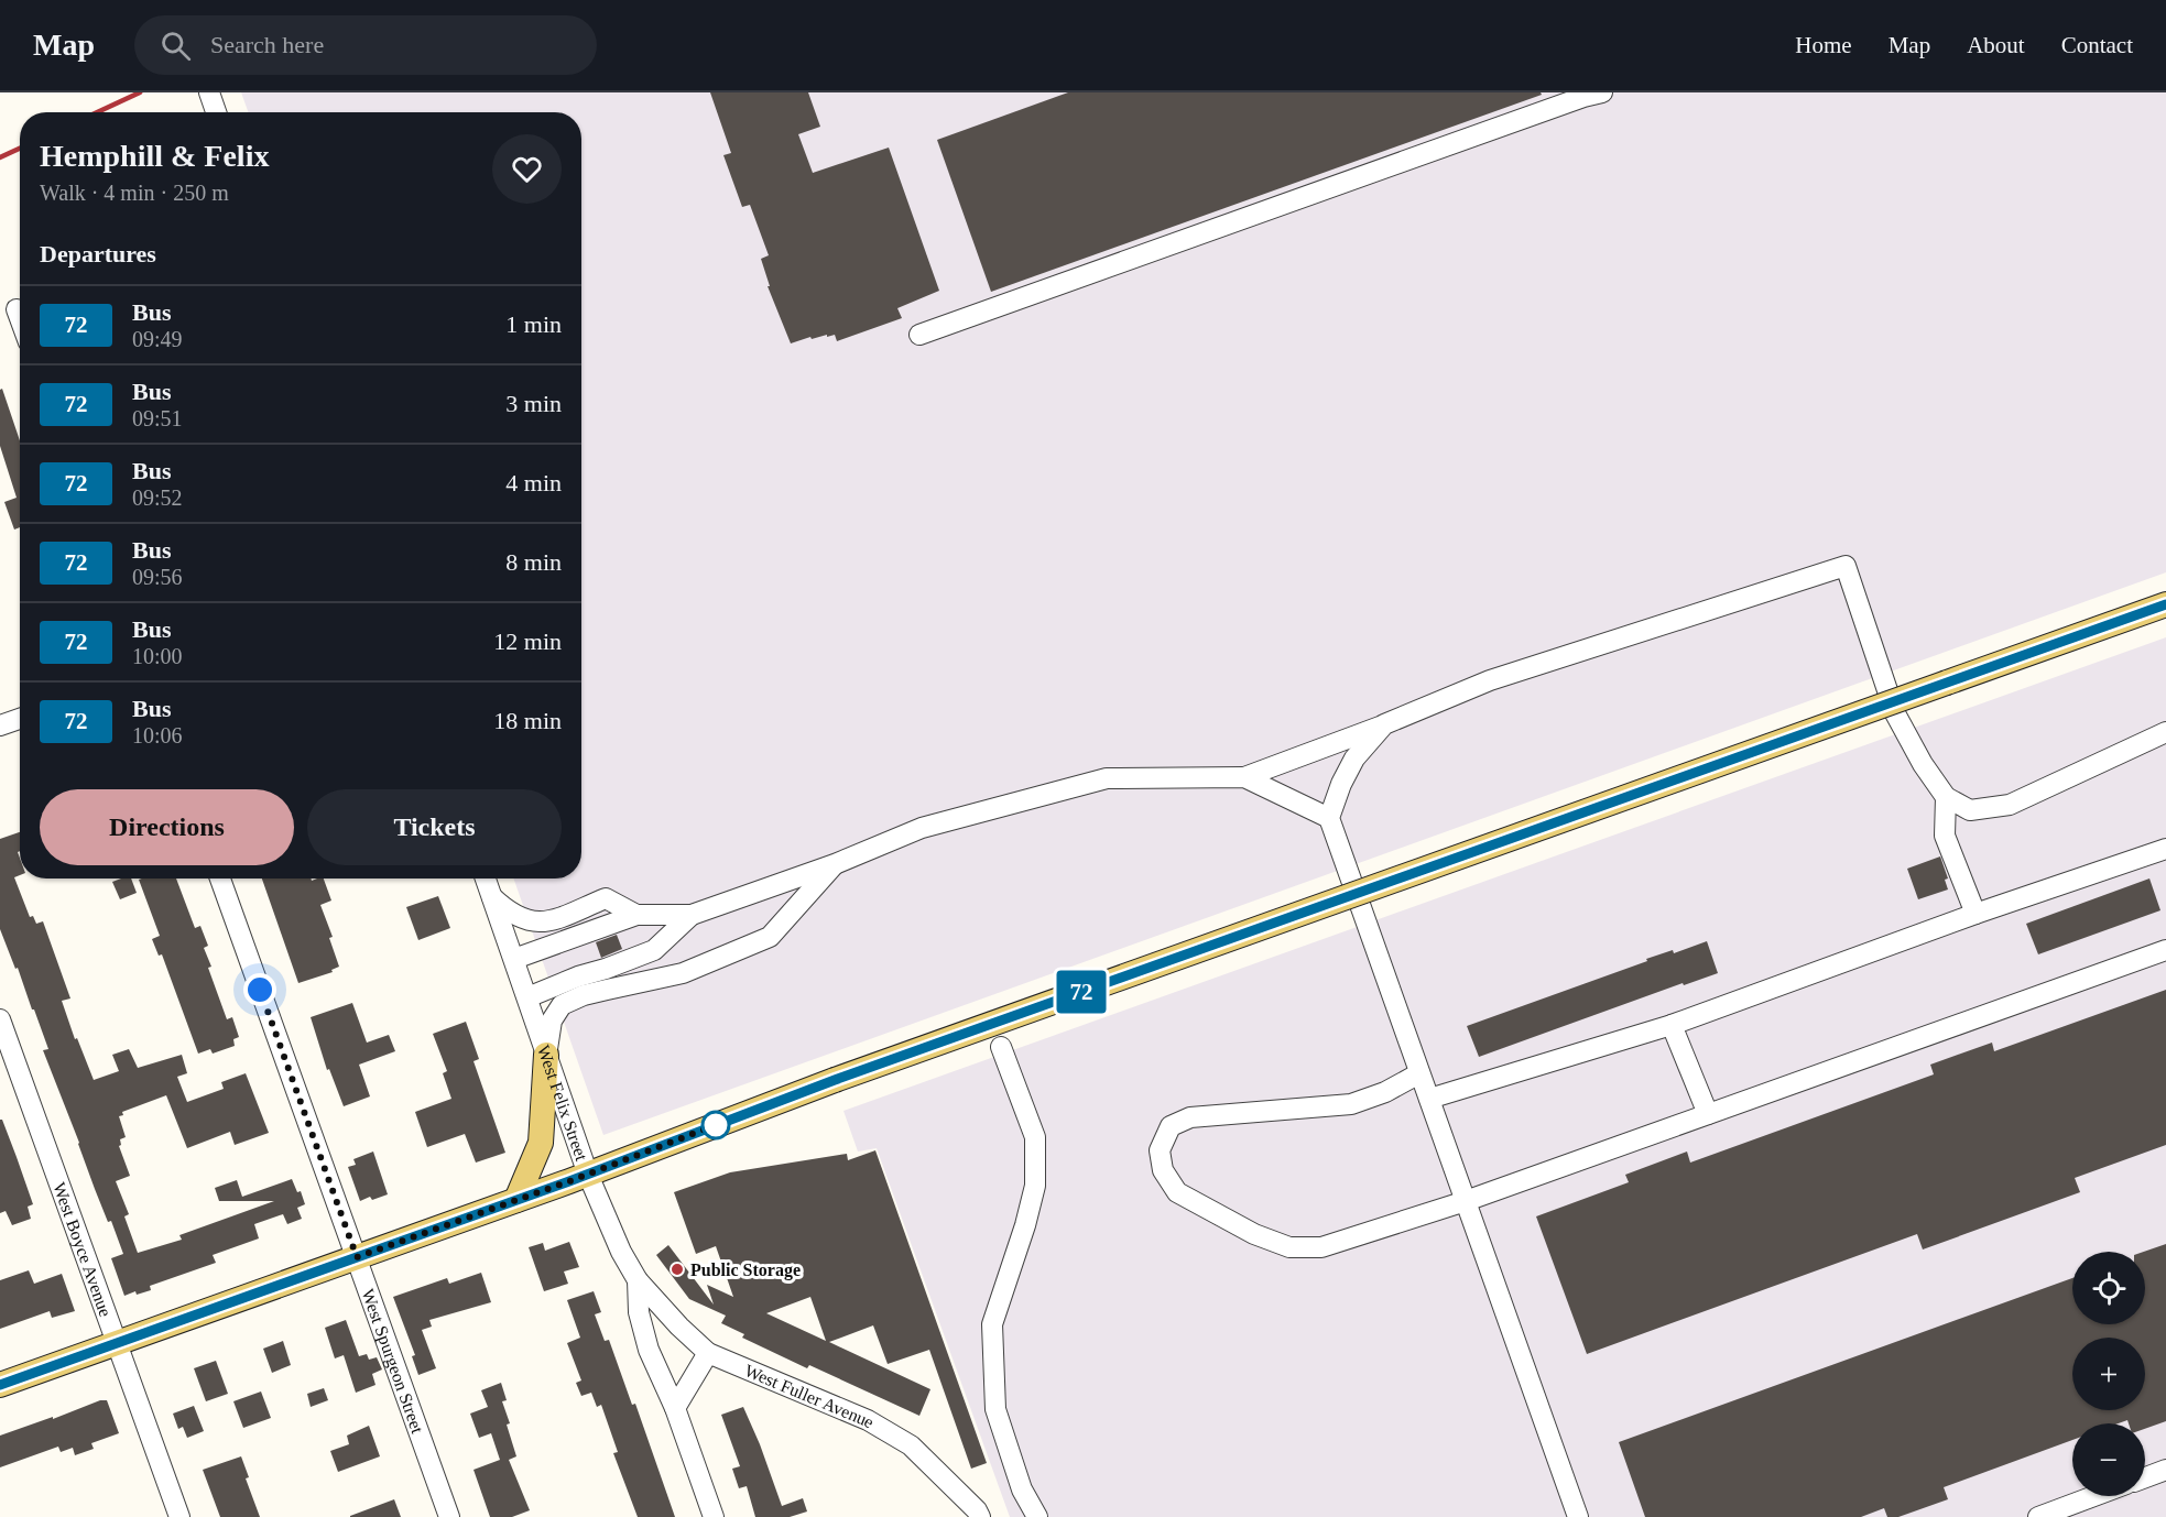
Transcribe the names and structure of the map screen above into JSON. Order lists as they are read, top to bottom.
{
  "streets": {
    "street": [
      "West Felix Street",
      "West Boyce Avenue",
      "West Spurgeon Street",
      "West Fuller Avenue"
    ]
  },
  "crossings": [
    ["West Felix Street", "West Fuller Avenue"]
  ],
  "places": ["Public Storage"],
  "lines": ["bus line 72"],
  "page": {
    "header": "Map",
    "search": "Search here",
    "nav": [
      "Home",
      "Map",
      "About",
      "Contact"
    ],
    "on_map": "72",
    "heading": [
      ["Hemphill & Felix", "Walk · 4 min · 250 m"],
      "Departures"
    ],
    "list": [
      {
        "mark": "72",
        "name": "Bus",
        "note": "09:49",
        "value": "1 min"
      },
      {
        "mark": "72",
        "name": "Bus",
        "note": "09:51",
        "value": "3 min"
      },
      {
        "mark": "72",
        "name": "Bus",
        "note": "09:52",
        "value": "4 min"
      },
      {
        "mark": "72",
        "name": "Bus",
        "note": "09:56",
        "value": "8 min"
      },
      {
        "mark": "72",
        "name": "Bus",
        "note": "10:00",
        "value": "12 min"
      },
      {
        "mark": "72",
        "name": "Bus",
        "note": "10:06",
        "value": "18 min"
      }
    ],
    "buttons": ["Directions", "Tickets"],
    "map_buttons": ["+", "−"]
  }
}
